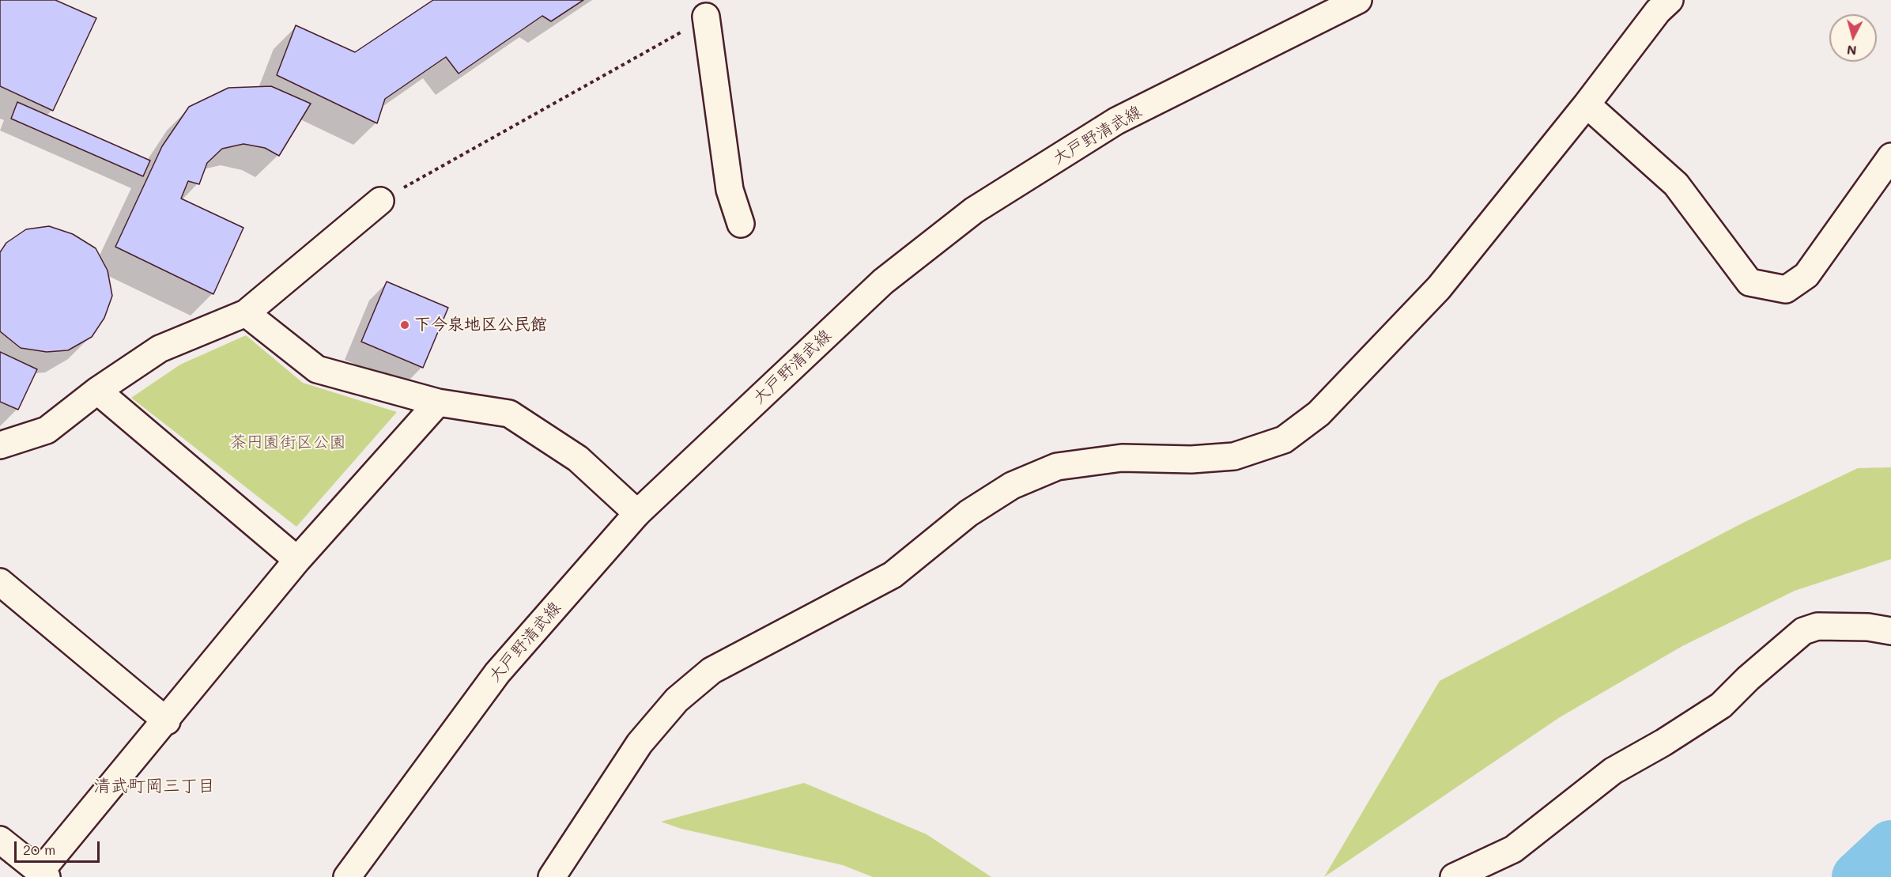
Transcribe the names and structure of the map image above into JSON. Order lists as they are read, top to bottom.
{
  "streets": {
    "street": ["大戸野清武線"]
  },
  "districts": ["清武町岡三丁目"],
  "parks": ["茶円園街区公園"],
  "places": ["下今泉地区公民館"],
  "scale_bar": "20 m",
  "north": "bottom"
}
